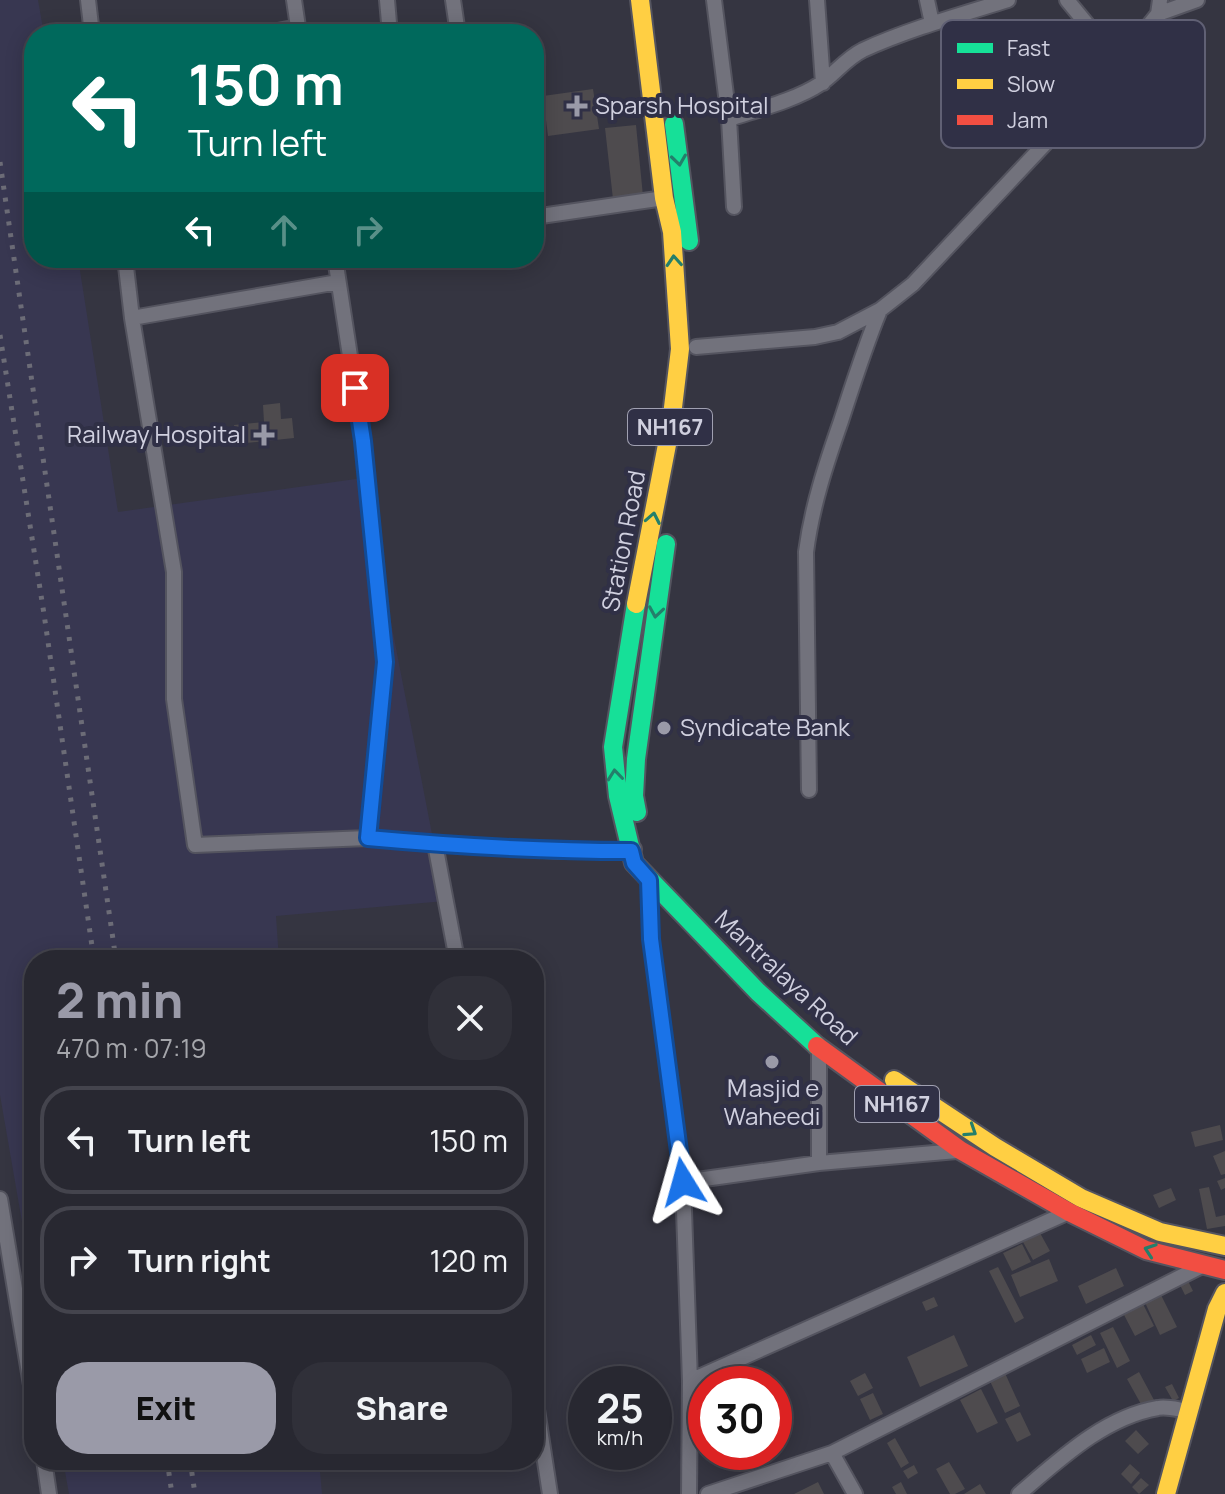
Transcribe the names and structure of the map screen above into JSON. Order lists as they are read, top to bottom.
{
  "streets": {
    "main road": ["NH167", "Station Road", "Mantralaya Road"]
  },
  "crossings": [
    ["Station Road", "Mantralaya Road"]
  ],
  "places": {
    "health": ["Sparsh Hospital", "Railway Hospital"],
    "other": ["Syndicate Bank", "Ｍasjid e Waheedi"]
  },
  "legend": ["Fast", "Slow", "Jam"],
  "page": {
    "turn": ["150 m", "Turn left"],
    "heading": ["2 min", "470 m · 07:19"],
    "list": [
      {
        "name": "Turn left",
        "value": "150 m"
      },
      {
        "name": "Turn right",
        "value": "120 m"
      }
    ],
    "buttons": ["Exit", "Share"],
    "speed": "25 km/h",
    "limit": "30"
  }
}
